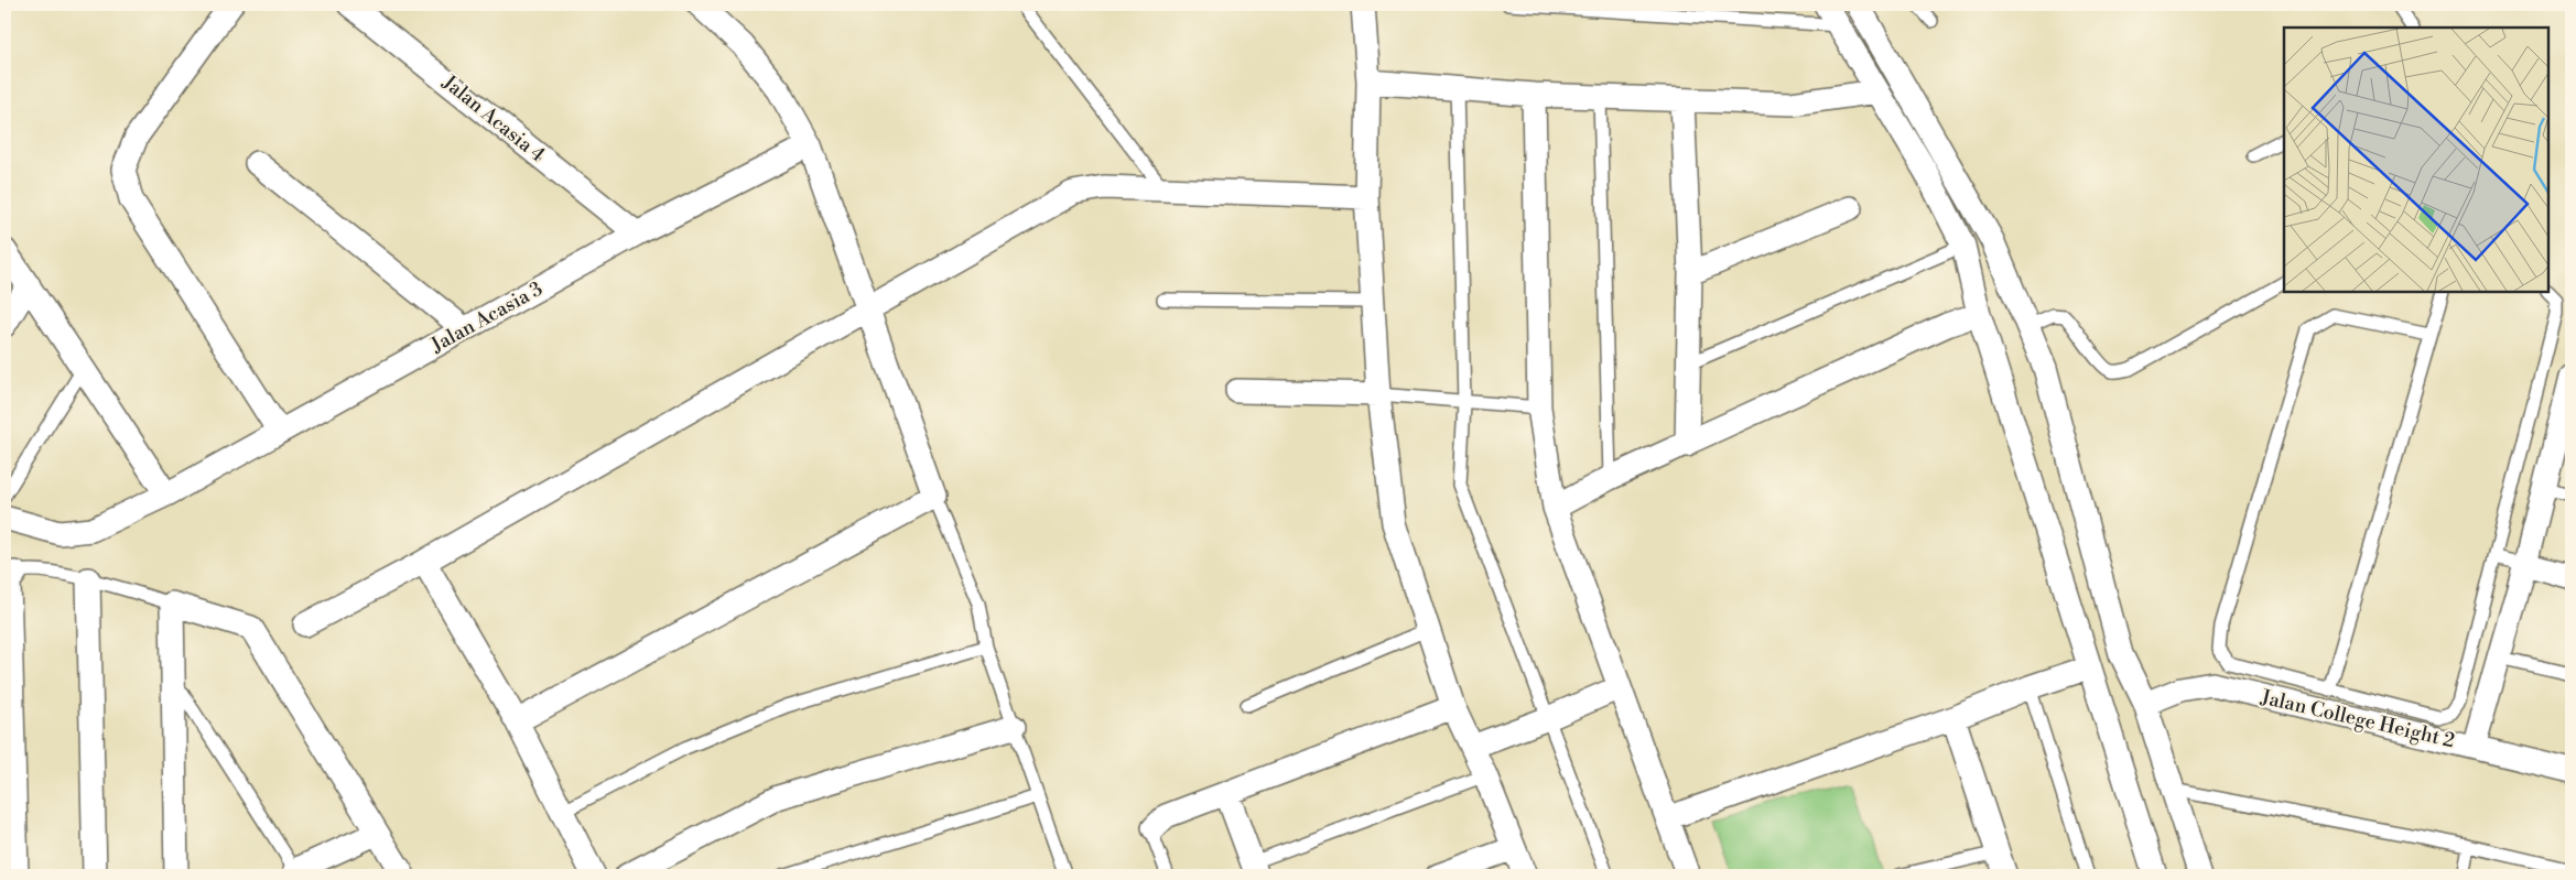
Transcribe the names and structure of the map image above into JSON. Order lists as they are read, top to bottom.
{
  "streets": {
    "street": ["Jalan Acasia 4", "Jalan Acasia 3", "Jalan College Height 2"]
  },
  "crossings": [
    ["Jalan Acasia 4", "Jalan Acasia 3"]
  ]
}
